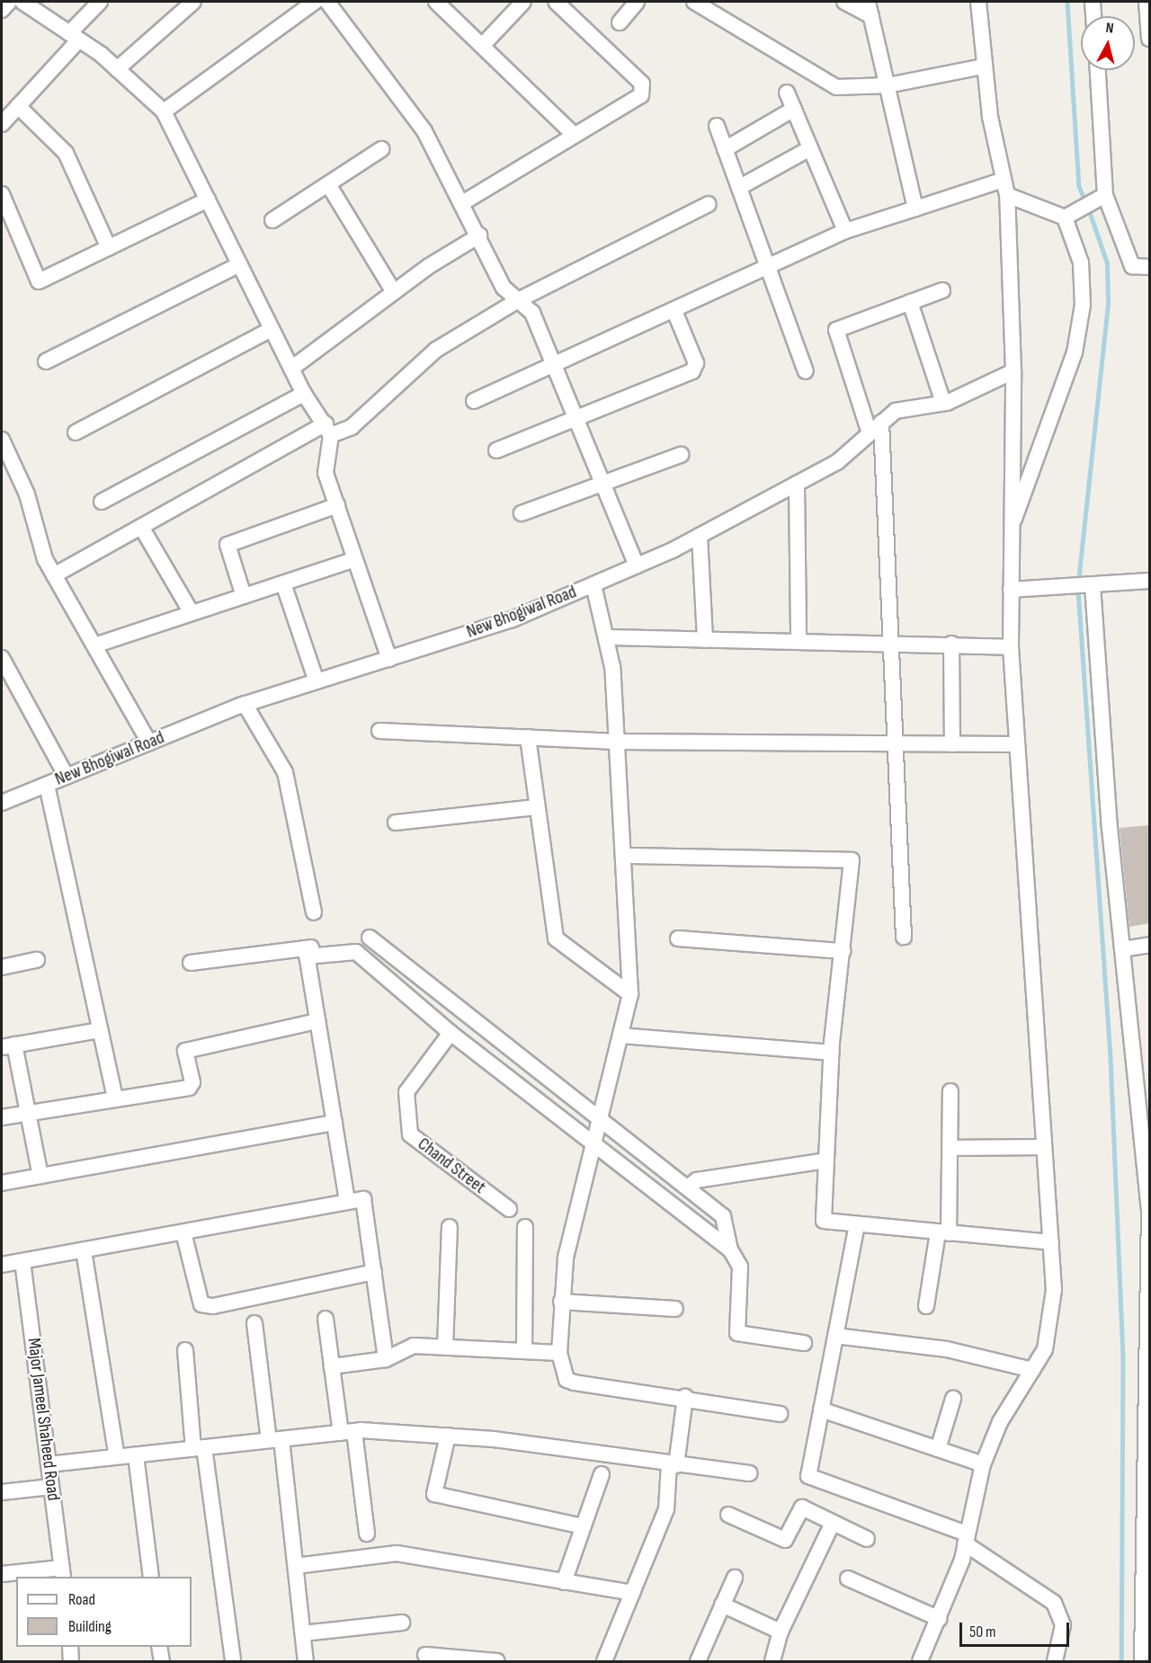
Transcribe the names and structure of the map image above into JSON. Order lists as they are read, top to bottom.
{
  "streets": {
    "street": ["New Bhogiwal Road", "Chand Street", "Major Jameel Shaheed Road"]
  },
  "legend": ["Road", "Building"],
  "scale_bar": "50 m",
  "north": "top"
}
